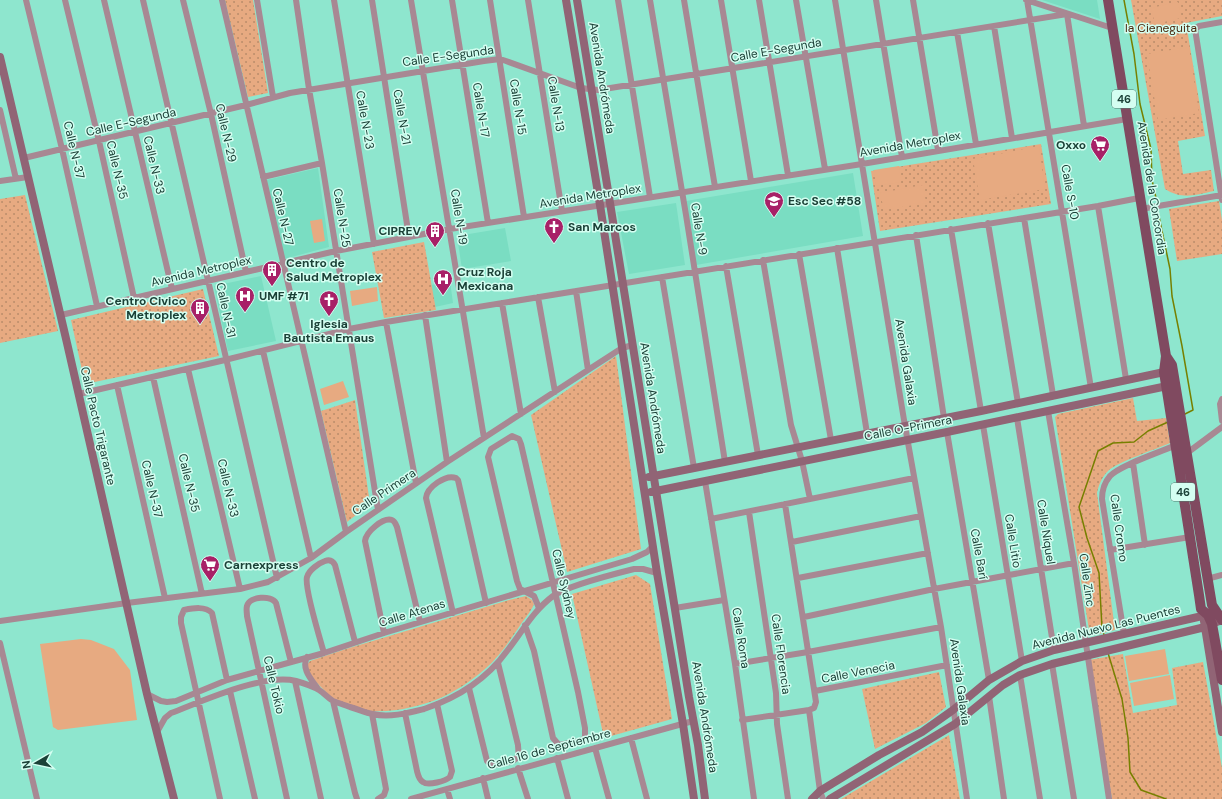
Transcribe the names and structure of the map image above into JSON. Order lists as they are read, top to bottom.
{
  "streets": {
    "main road": ["46", "Avenida de la Concordia"],
    "street": [
      "Calle E-Segunda",
      "Avenida Andrómeda",
      "Calle N-13",
      "Calle N-15",
      "Calle N-17",
      "Calle N-21",
      "Calle N-23",
      "Calle N-29",
      "Avenida Metroplex",
      "Calle N-37",
      "Calle N-33",
      "Calle N-35",
      "Calle S-10",
      "Calle N-27",
      "Calle N-19",
      "Calle N-25",
      "Calle N-9",
      "Calle N-31",
      "Avenida Galaxia",
      "Calle Pacto Trigarante",
      "Calle O-Primera",
      "Calle Primera",
      "Calle Cromo",
      "Calle Níquel",
      "Calle Litio",
      "Calle Barí",
      "Calle Zinc",
      "Calle Sydney",
      "Calle Atenas",
      "Avenida Nuevo Las Puentes",
      "Calle Roma",
      "Calle Florencia",
      "Calle Venecia",
      "Calle Tokio",
      "Calle 16 de Septiembre"
    ]
  },
  "crossings": [
    ["Calle E-Segunda", "Avenida Andrómeda"],
    ["Calle E-Segunda", "Calle N-13"],
    ["Calle E-Segunda", "Calle N-15"],
    ["Calle E-Segunda", "Calle N-17"],
    ["Calle E-Segunda", "Calle N-21"],
    ["Calle E-Segunda", "Calle N-23"],
    ["Calle E-Segunda", "Calle N-29"],
    ["Calle E-Segunda", "Calle N-37"],
    ["Calle E-Segunda", "Calle N-33"],
    ["Calle E-Segunda", "Calle N-35"],
    ["Calle E-Segunda", "Calle S-10"],
    ["Calle E-Segunda", "Calle N-27"],
    ["Calle E-Segunda", "Calle N-19"],
    ["Calle E-Segunda", "Calle N-25"],
    ["Calle E-Segunda", "Calle N-9"],
    ["Calle E-Segunda", "Calle N-31"],
    ["Calle E-Segunda", "Avenida Galaxia"],
    ["Calle E-Segunda", "Calle Pacto Trigarante"],
    ["Avenida Andrómeda", "Avenida Metroplex"],
    ["Avenida Andrómeda", "Calle O-Primera"],
    ["Avenida Andrómeda", "Calle Primera"],
    ["Avenida Andrómeda", "Calle Atenas"],
    ["Avenida Andrómeda", "Calle 16 de Septiembre"],
    ["Calle N-13", "Avenida Metroplex"],
    ["Calle N-15", "Avenida Metroplex"],
    ["Calle N-17", "Avenida Metroplex"],
    ["Calle N-21", "Avenida Metroplex"],
    ["Calle N-23", "Avenida Metroplex"],
    ["Calle N-29", "Avenida Metroplex"],
    ["Avenida Metroplex", "Calle N-37"],
    ["Avenida Metroplex", "Calle N-33"],
    ["Avenida Metroplex", "Calle N-35"],
    ["Avenida Metroplex", "Avenida de la Concordia"],
    ["Avenida Metroplex", "Calle S-10"],
    ["Avenida Metroplex", "Calle N-27"],
    ["Avenida Metroplex", "Calle N-19"],
    ["Avenida Metroplex", "Calle N-25"],
    ["Avenida Metroplex", "Calle N-9"],
    ["Avenida Metroplex", "Calle N-31"],
    ["Avenida Metroplex", "Avenida Galaxia"],
    ["Avenida Metroplex", "Calle Pacto Trigarante"],
    ["Calle N-37", "Calle Primera"],
    ["Calle N-33", "Calle Primera"],
    ["Calle N-35", "Calle Primera"],
    ["Avenida de la Concordia", "Calle O-Primera"],
    ["Avenida de la Concordia", "Calle Cromo"],
    ["Avenida de la Concordia", "Avenida Nuevo Las Puentes"],
    ["Calle S-10", "Calle O-Primera"],
    ["Calle N-27", "Calle Primera"],
    ["Calle N-19", "Calle Primera"],
    ["Calle N-25", "Calle Primera"],
    ["Calle N-9", "Calle O-Primera"],
    ["Calle N-31", "Calle Primera"],
    ["Avenida Galaxia", "Calle O-Primera"],
    ["Avenida Galaxia", "Avenida Nuevo Las Puentes"],
    ["Avenida Galaxia", "Calle Venecia"],
    ["Calle Pacto Trigarante", "Calle Primera"],
    ["Calle Pacto Trigarante", "Calle Atenas"],
    ["Calle O-Primera", "Calle Níquel"],
    ["Calle O-Primera", "Calle Litio"],
    ["Calle O-Primera", "Calle Barí"],
    ["Calle O-Primera", "Calle Zinc"],
    ["Calle O-Primera", "Calle Roma"],
    ["Calle Cromo", "Avenida Nuevo Las Puentes"],
    ["Calle Níquel", "Avenida Nuevo Las Puentes"],
    ["Calle Litio", "Avenida Nuevo Las Puentes"],
    ["Calle Barí", "Avenida Nuevo Las Puentes"],
    ["Calle Zinc", "Avenida Nuevo Las Puentes"],
    ["Calle Sydney", "Calle Atenas"],
    ["Calle Atenas", "Calle Tokio"]
  ],
  "parks": ["la Cieneguita"],
  "places": {
    "supermarket": ["Oxxo", "Carnexpress"],
    "school or university": ["Esc Sec #58"],
    "church": ["San Marcos", "Iglesia Bautista Emaus"],
    "building": ["CIPREV", "Centro de Salud Metroplex", "Centro Civico Metroplex"],
    "hospital": ["Cruz Roja Mexicana", "UMF #71"]
  },
  "north": "left"
}
